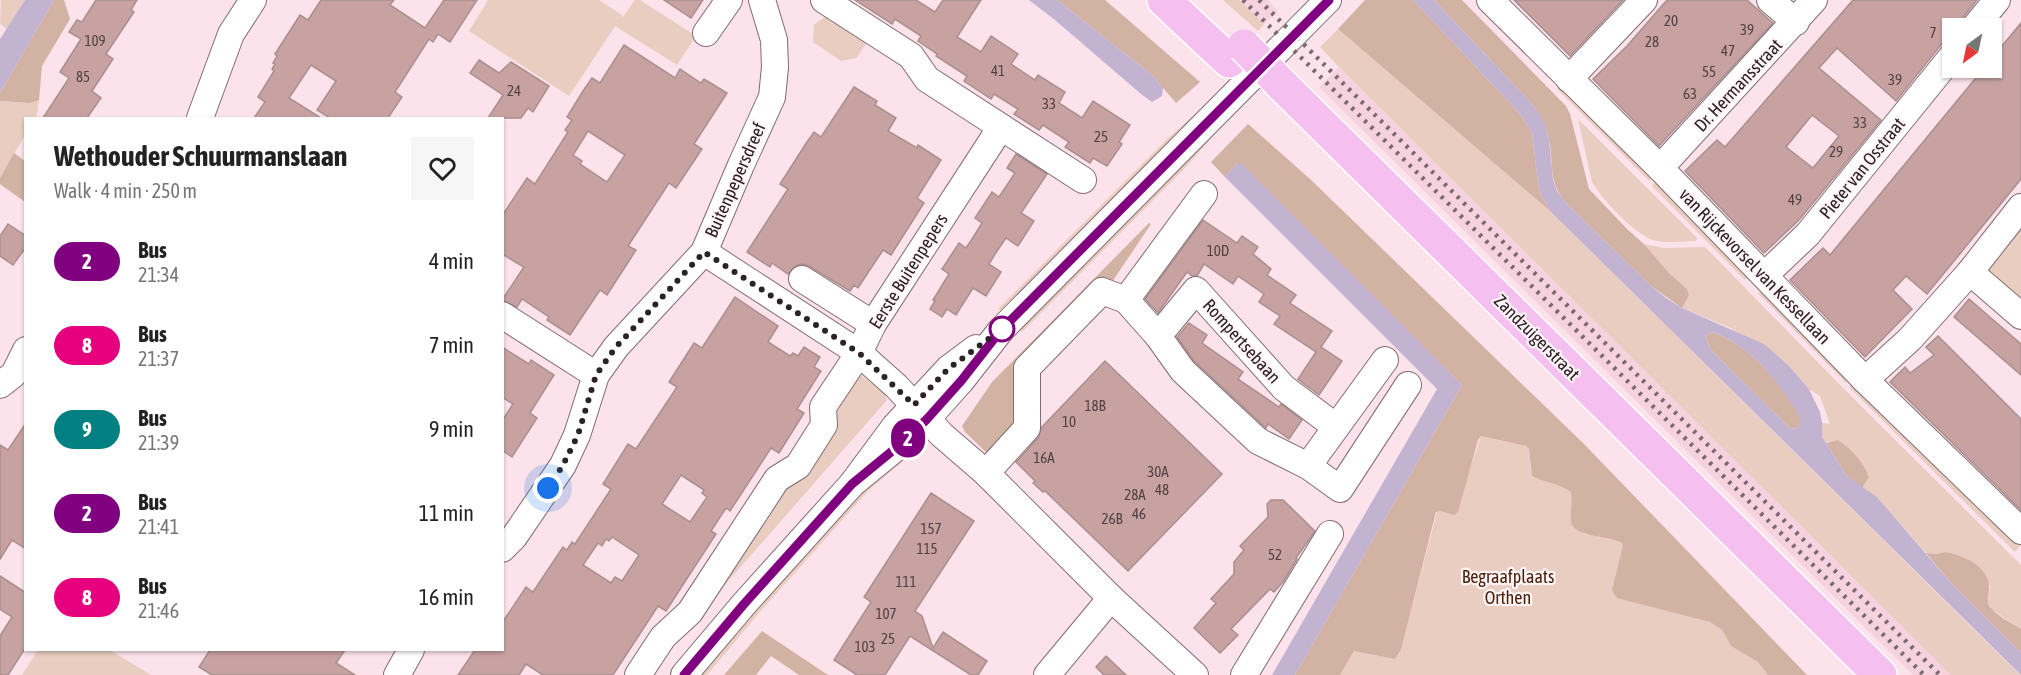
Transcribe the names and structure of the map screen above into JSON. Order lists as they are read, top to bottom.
{
  "streets": {
    "main road": ["Zandzuigerstraat"],
    "street": [
      "Dr. Hermansstraat",
      "Pieter van Osstraat",
      "Buitenpepersdreef",
      "van Rijckevorsel van Kessellaan",
      "Eerste Buitenpepers",
      "Rompertsebaan"
    ]
  },
  "crossings": [
    ["Dr. Hermansstraat", "van Rijckevorsel van Kessellaan"],
    ["Pieter van Osstraat", "van Rijckevorsel van Kessellaan"]
  ],
  "parks": ["Begraafplaats Orthen"],
  "lines": ["bus line 2"],
  "house_numbers": [
    "20",
    "39",
    "7",
    "109",
    "28",
    "47",
    "41",
    "55",
    "85",
    "39",
    "24",
    "63",
    "33",
    "33",
    "25",
    "29",
    "49",
    "10D",
    "18B",
    "10",
    "16A",
    "30A",
    "48",
    "28A",
    "46",
    "26B",
    "157",
    "115",
    "52",
    "111",
    "107",
    "25",
    "103"
  ],
  "north": "bottom left",
  "page": {
    "on_map": "2",
    "heading": ["Wethouder Schuurmanslaan", "Walk · 4 min · 250 m"],
    "list": [
      {
        "mark": "2",
        "name": "Bus",
        "note": "21:34",
        "value": "4 min"
      },
      {
        "mark": "8",
        "name": "Bus",
        "note": "21:37",
        "value": "7 min"
      },
      {
        "mark": "9",
        "name": "Bus",
        "note": "21:39",
        "value": "9 min"
      },
      {
        "mark": "2",
        "name": "Bus",
        "note": "21:41",
        "value": "11 min"
      },
      {
        "mark": "8",
        "name": "Bus",
        "note": "21:46",
        "value": "16 min"
      }
    ]
  }
}
